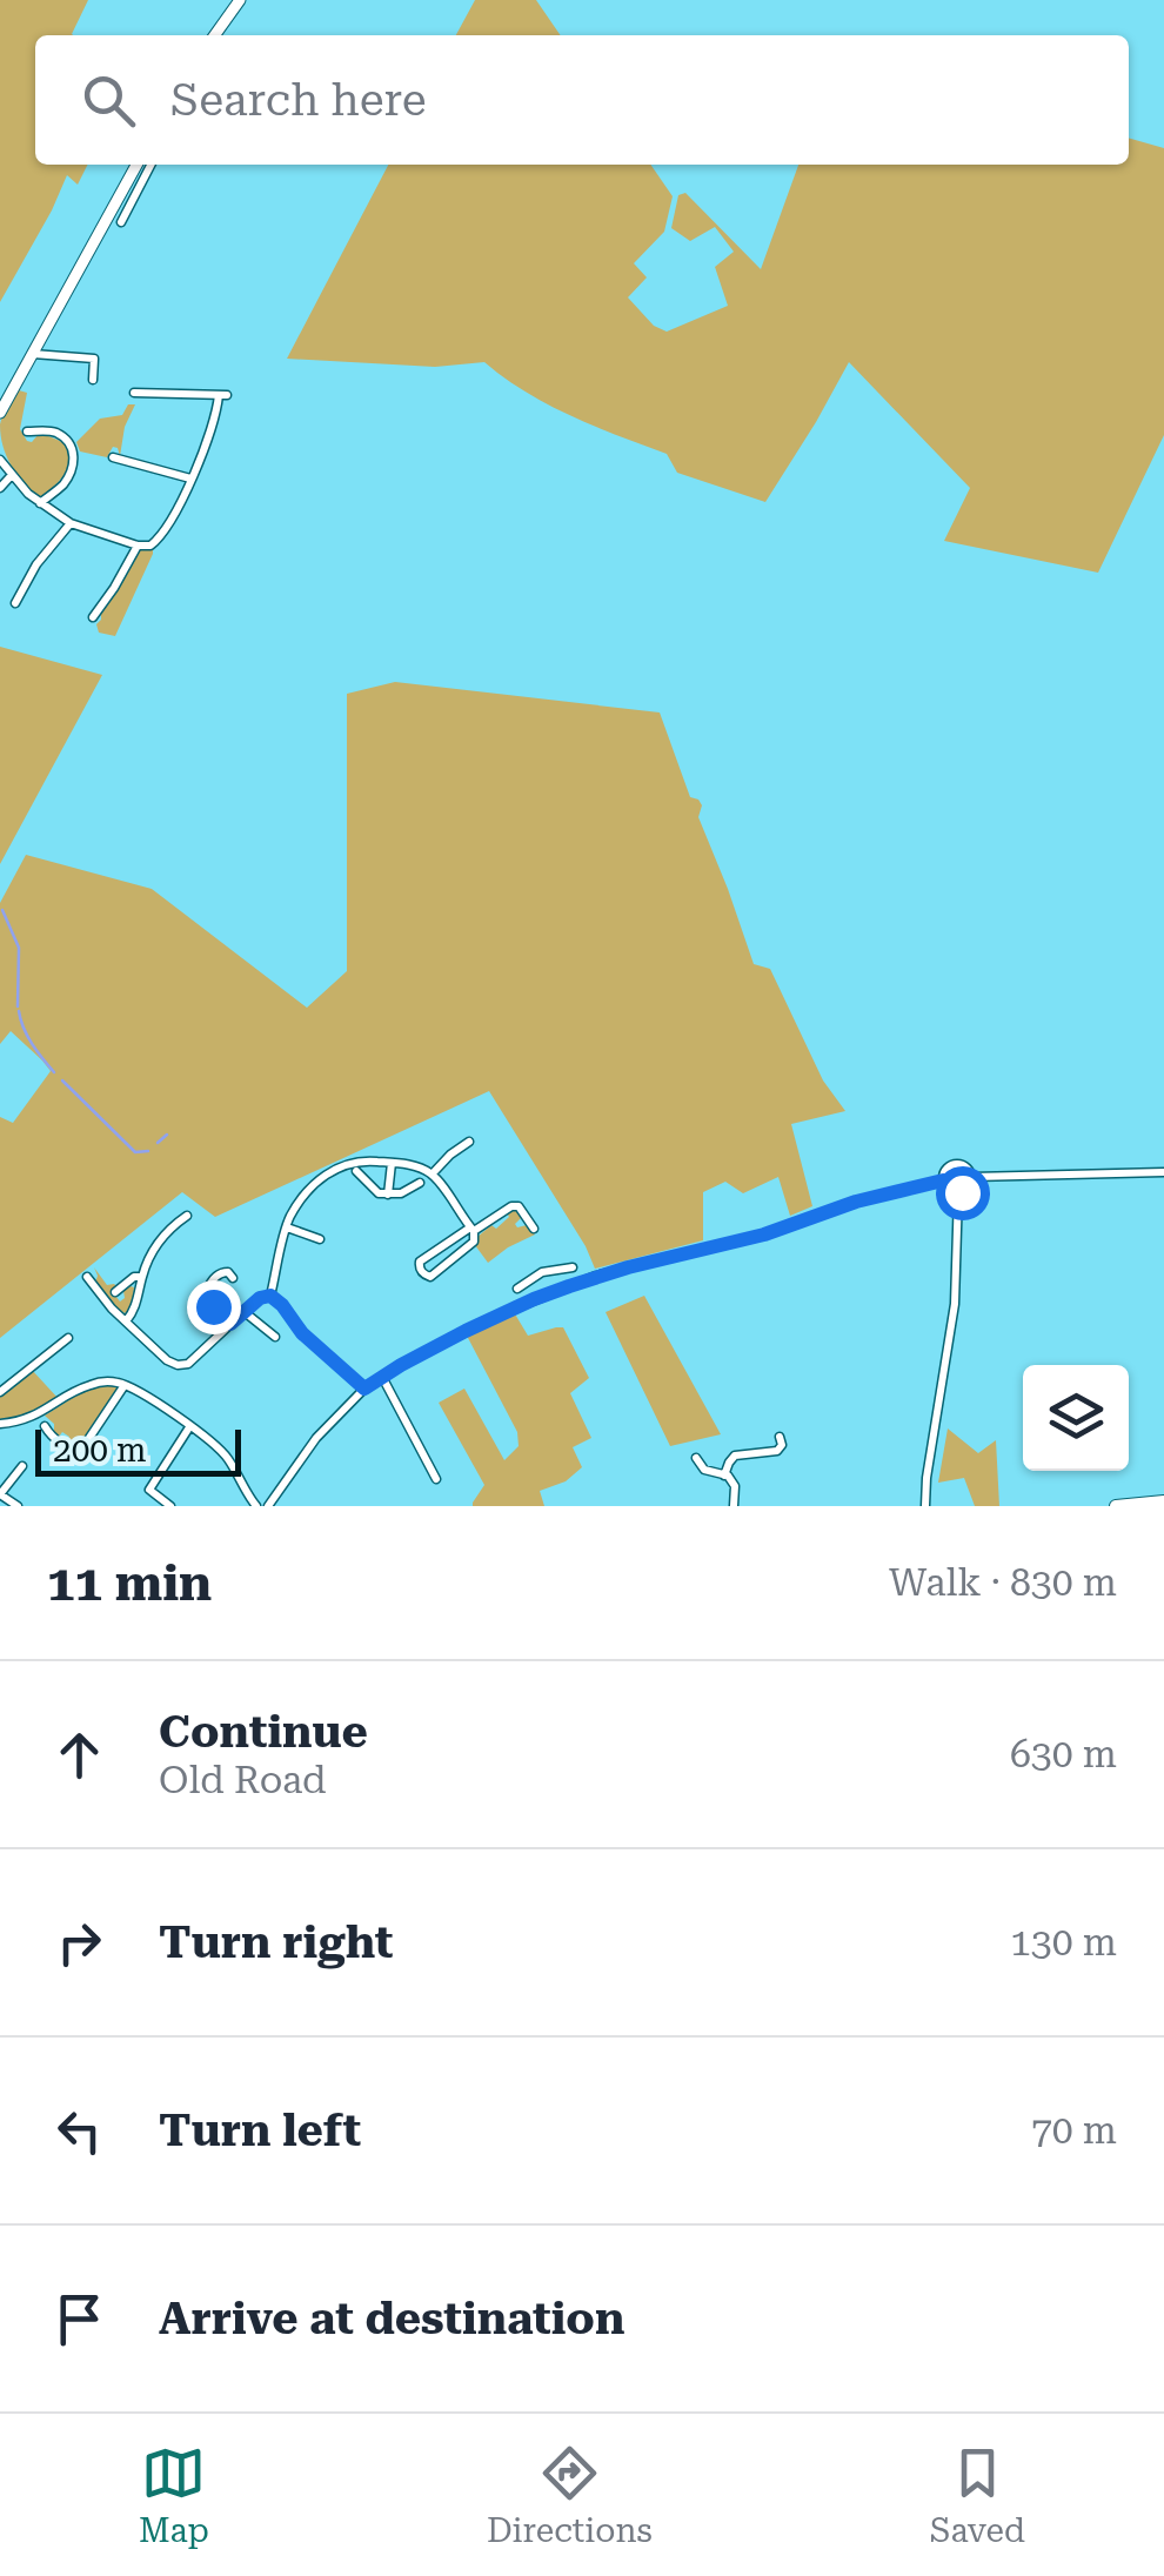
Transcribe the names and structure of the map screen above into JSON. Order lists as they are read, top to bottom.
{
  "scale_bar": "200 m",
  "page": {
    "search": "Search here",
    "scale": "200 m",
    "heading": ["11 min", "Walk · 830 m"],
    "list": [
      ["Continue", "Old Road", "630 m"],
      ["Turn right", "130 m"],
      ["Turn left", "70 m"],
      "Arrive at destination"
    ],
    "nav": ["Map", "Directions", "Saved"]
  }
}
